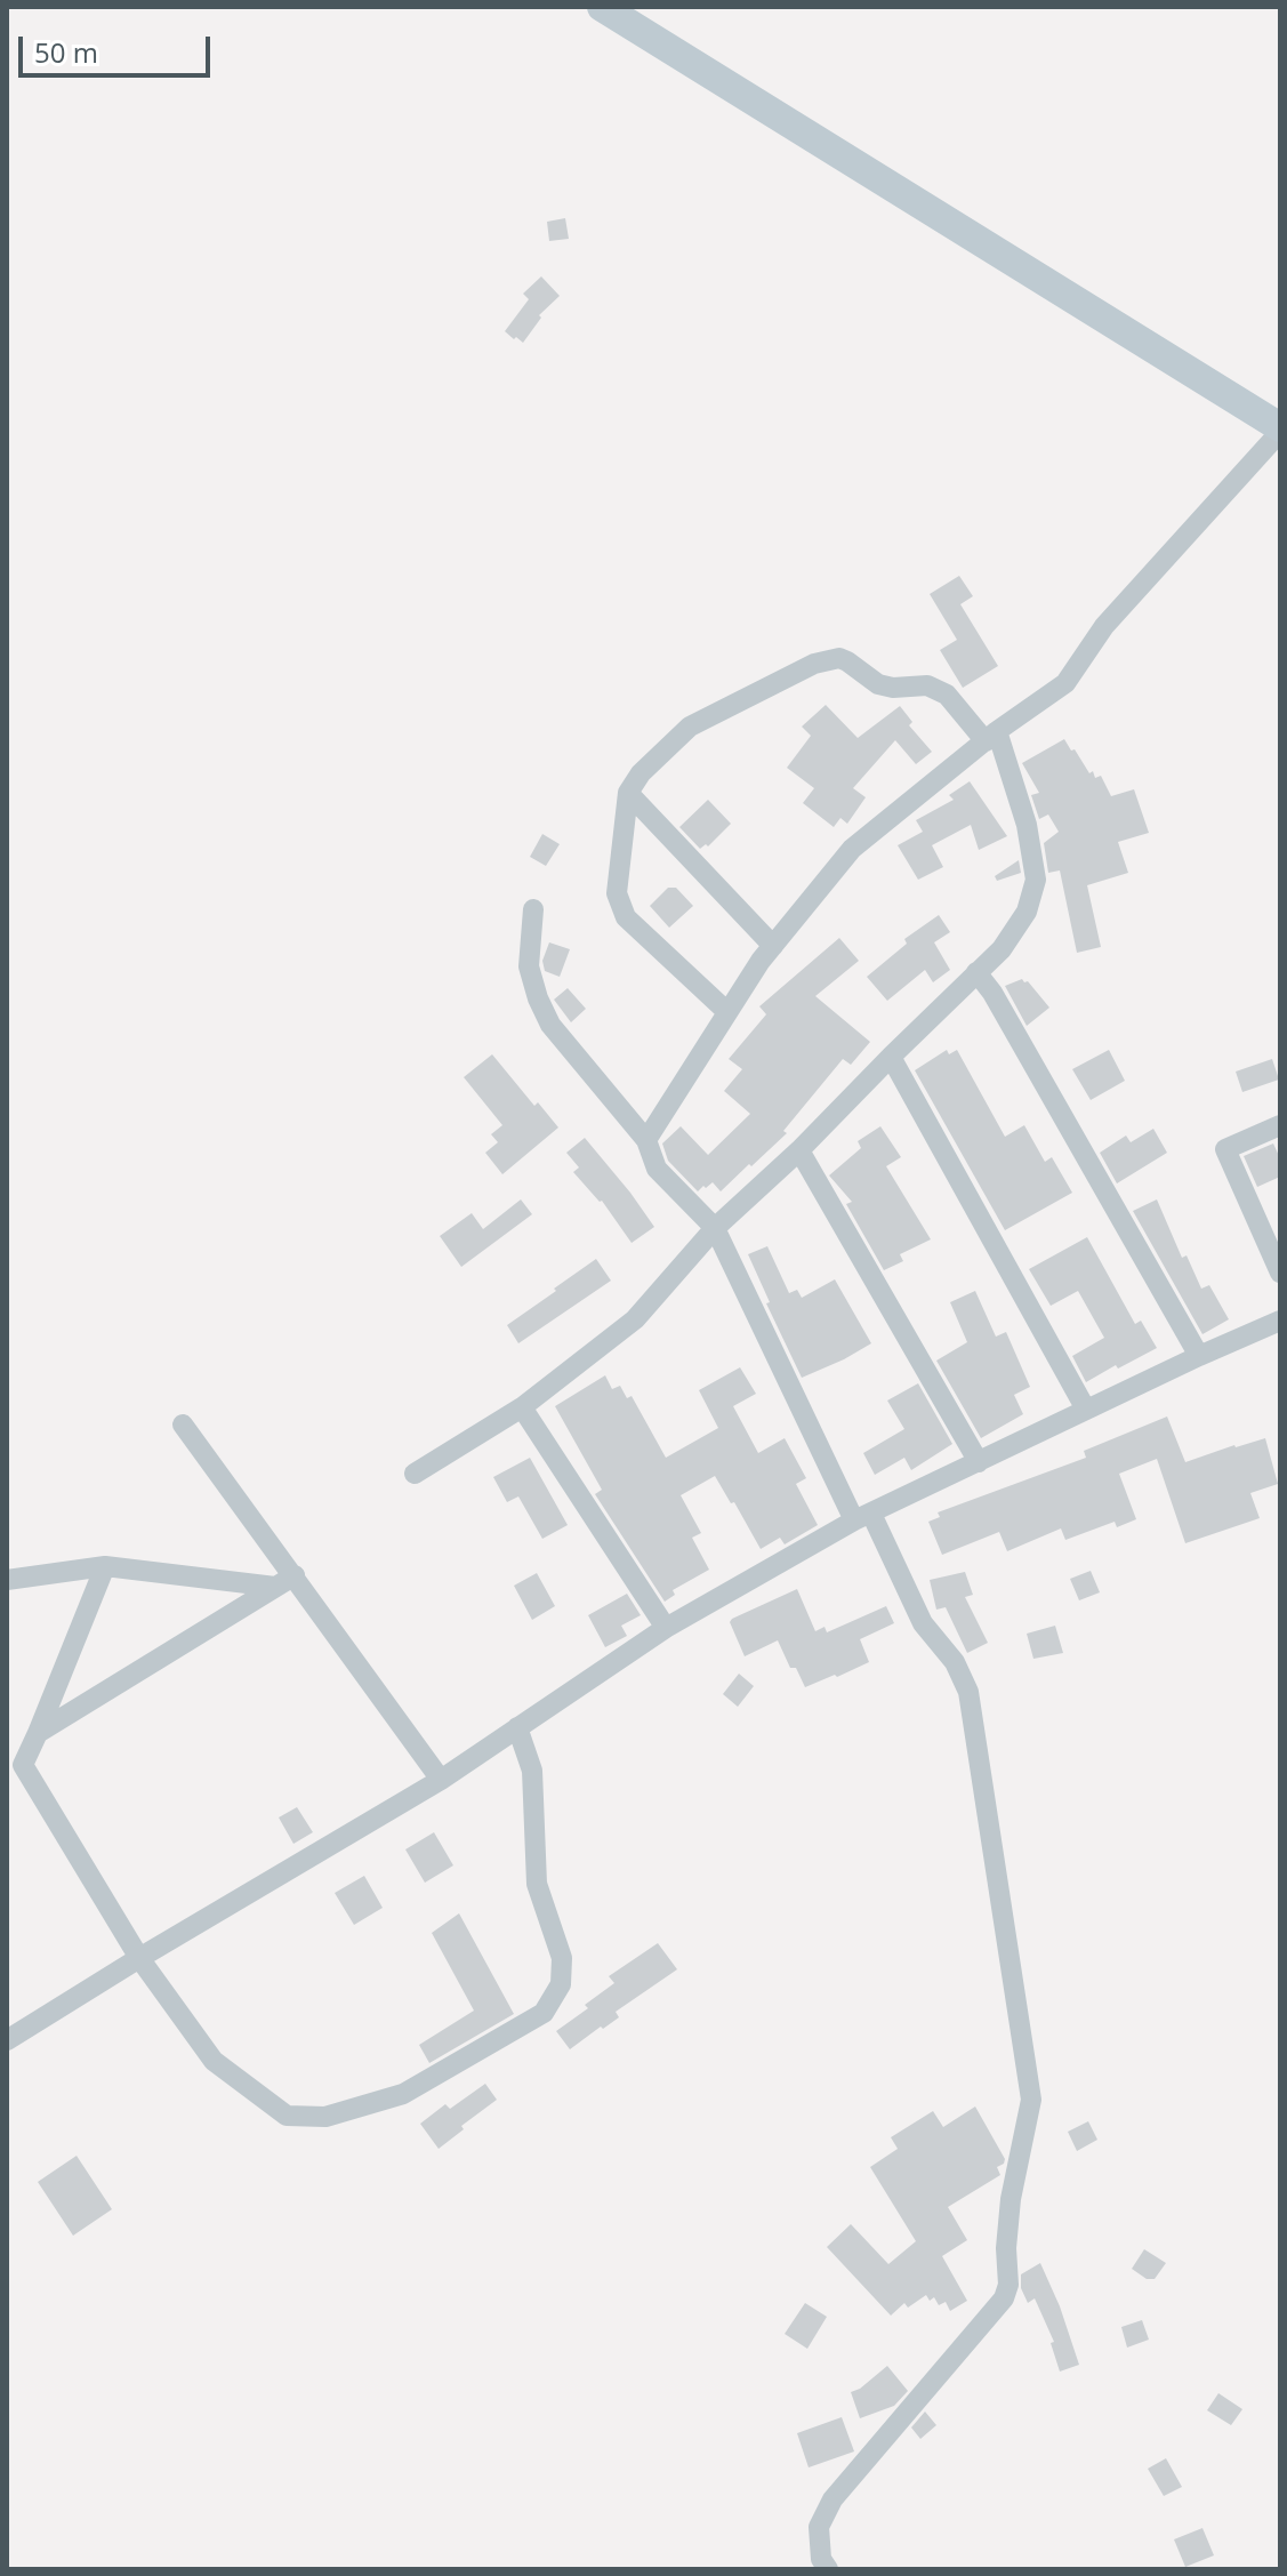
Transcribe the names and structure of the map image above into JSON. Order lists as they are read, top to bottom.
{
  "scale_bar": "50 m"
}
